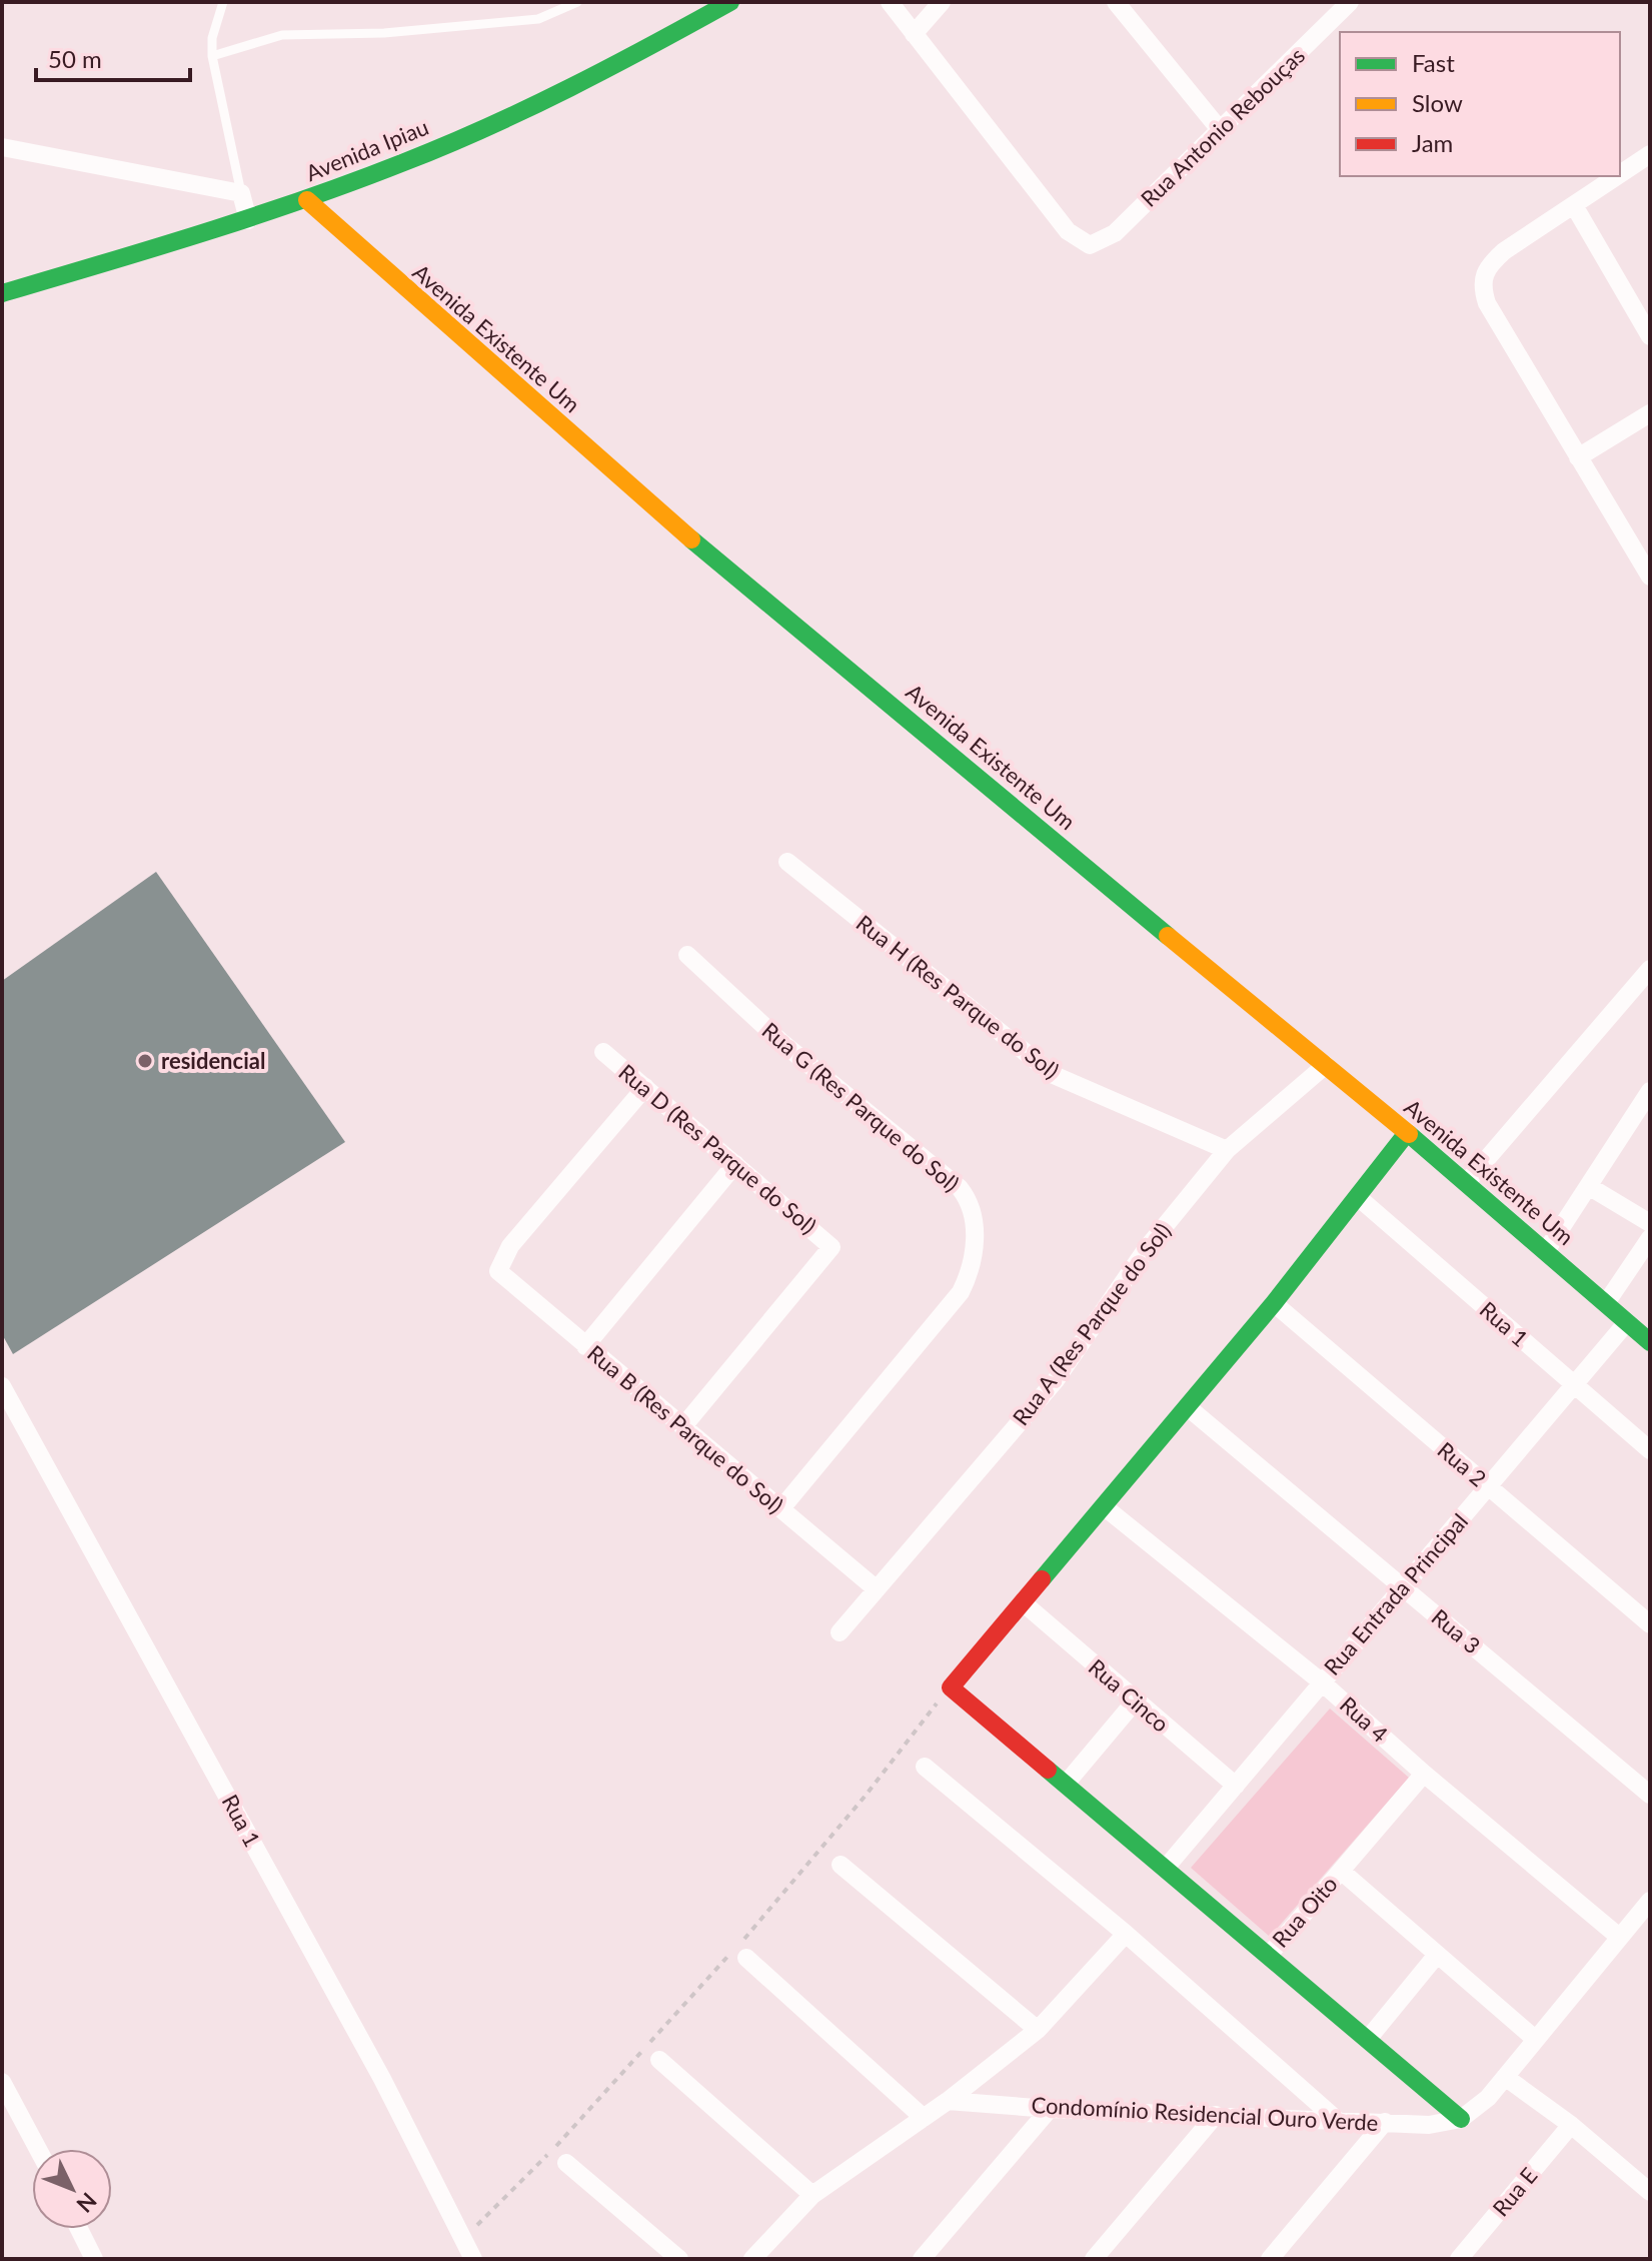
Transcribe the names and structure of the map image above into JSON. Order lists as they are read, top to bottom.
{
  "streets": {
    "street": [
      "Rua Antonio Rebouças",
      "Avenida Ipiau",
      "Avenida Existente Um",
      "Rua H (Res Parque do Sol)",
      "Rua G (Res Parque do Sol)",
      "Rua D (Res Parque do Sol)",
      "Rua A (Res Parque do Sol)",
      "Rua 1",
      "Rua B (Res Parque do Sol)",
      "Rua 2",
      "Rua Entrada Principal",
      "Rua 3",
      "Rua Cinco",
      "Rua 4",
      "Rua Oito",
      "Condomínio Residencial Ouro Verde",
      "Rua E"
    ]
  },
  "crossings": [
    ["Avenida Ipiau", "Avenida Existente Um"],
    ["Avenida Existente Um", "Rua A (Res Parque do Sol)"],
    ["Avenida Existente Um", "Rua Entrada Principal"],
    ["Rua H (Res Parque do Sol)", "Rua A (Res Parque do Sol)"],
    ["Rua G (Res Parque do Sol)", "Rua B (Res Parque do Sol)"],
    ["Rua D (Res Parque do Sol)", "Rua B (Res Parque do Sol)"],
    ["Rua A (Res Parque do Sol)", "Rua B (Res Parque do Sol)"],
    ["Rua 1", "Rua Entrada Principal"],
    ["Rua 2", "Rua Entrada Principal"],
    ["Rua Entrada Principal", "Rua 3"],
    ["Rua Entrada Principal", "Rua Cinco"],
    ["Rua Entrada Principal", "Rua 4"],
    ["Rua 4", "Rua Oito"]
  ],
  "places": ["residencial"],
  "legend": ["Fast", "Slow", "Jam"],
  "scale_bar": "50 m",
  "north": "bottom right"
}
